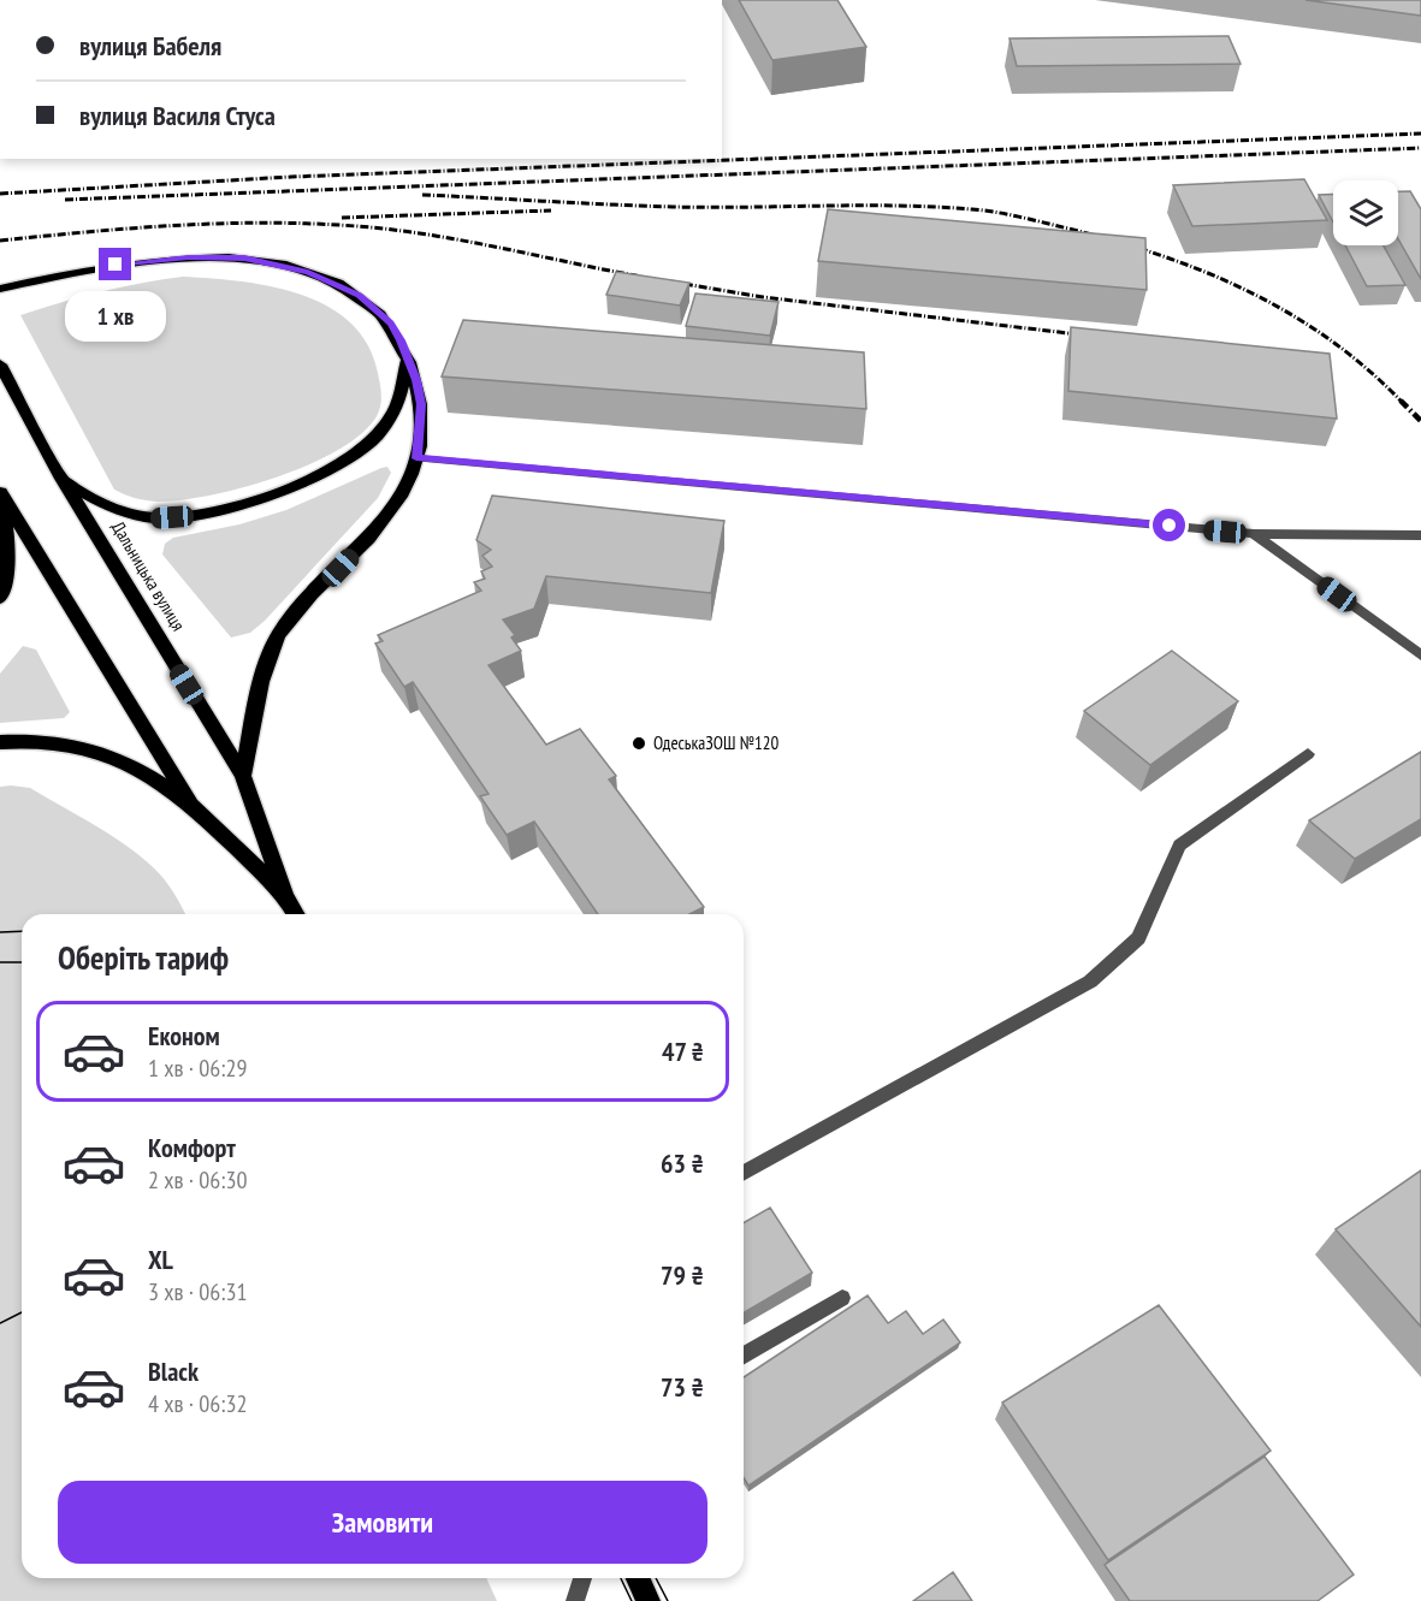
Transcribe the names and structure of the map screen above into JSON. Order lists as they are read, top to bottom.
{
  "streets": {
    "main road": ["Дальницька вулиця"]
  },
  "places": ["ОдеськаЗОШ №120"],
  "page": {
    "banner": ["вулиця Бабеля", "вулиця Василя Стуса"],
    "bubble": "1 хв",
    "heading": "Оберіть тариф",
    "list": [
      {
        "name": "Економ",
        "note": "1 хв · 06:29",
        "value": "47 ₴"
      },
      {
        "name": "Комфорт",
        "note": "2 хв · 06:30",
        "value": "63 ₴"
      },
      {
        "name": "XL",
        "note": "3 хв · 06:31",
        "value": "79 ₴"
      },
      {
        "name": "Black",
        "note": "4 хв · 06:32",
        "value": "73 ₴"
      }
    ],
    "buttons": "Замовити"
  }
}
